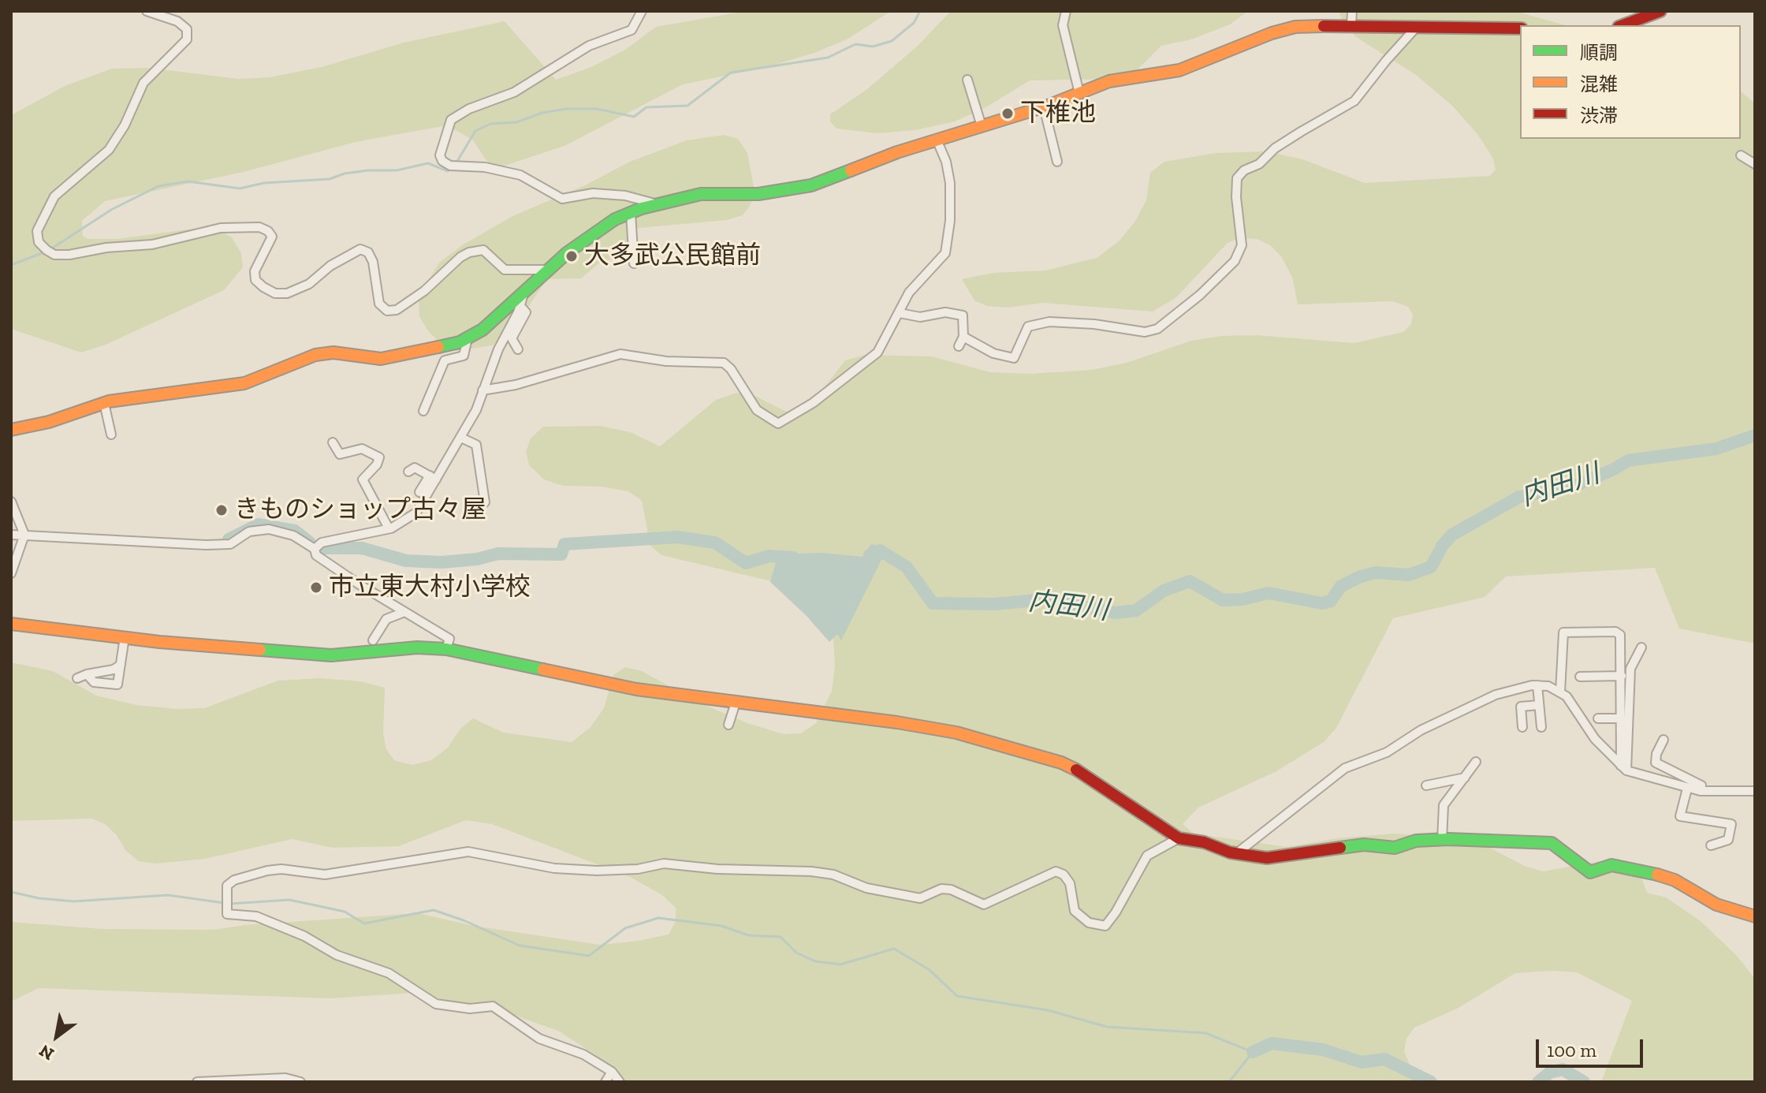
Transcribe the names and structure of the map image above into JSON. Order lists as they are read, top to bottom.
{
  "water": ["内田川"],
  "places": [
    "下椎池",
    "大多武公民館前",
    "きものショップ古々屋",
    "市立東大村小学校"
  ],
  "legend": ["順調", "混雑", "渋滞"],
  "scale_bar": "100 m",
  "north": "bottom left"
}
